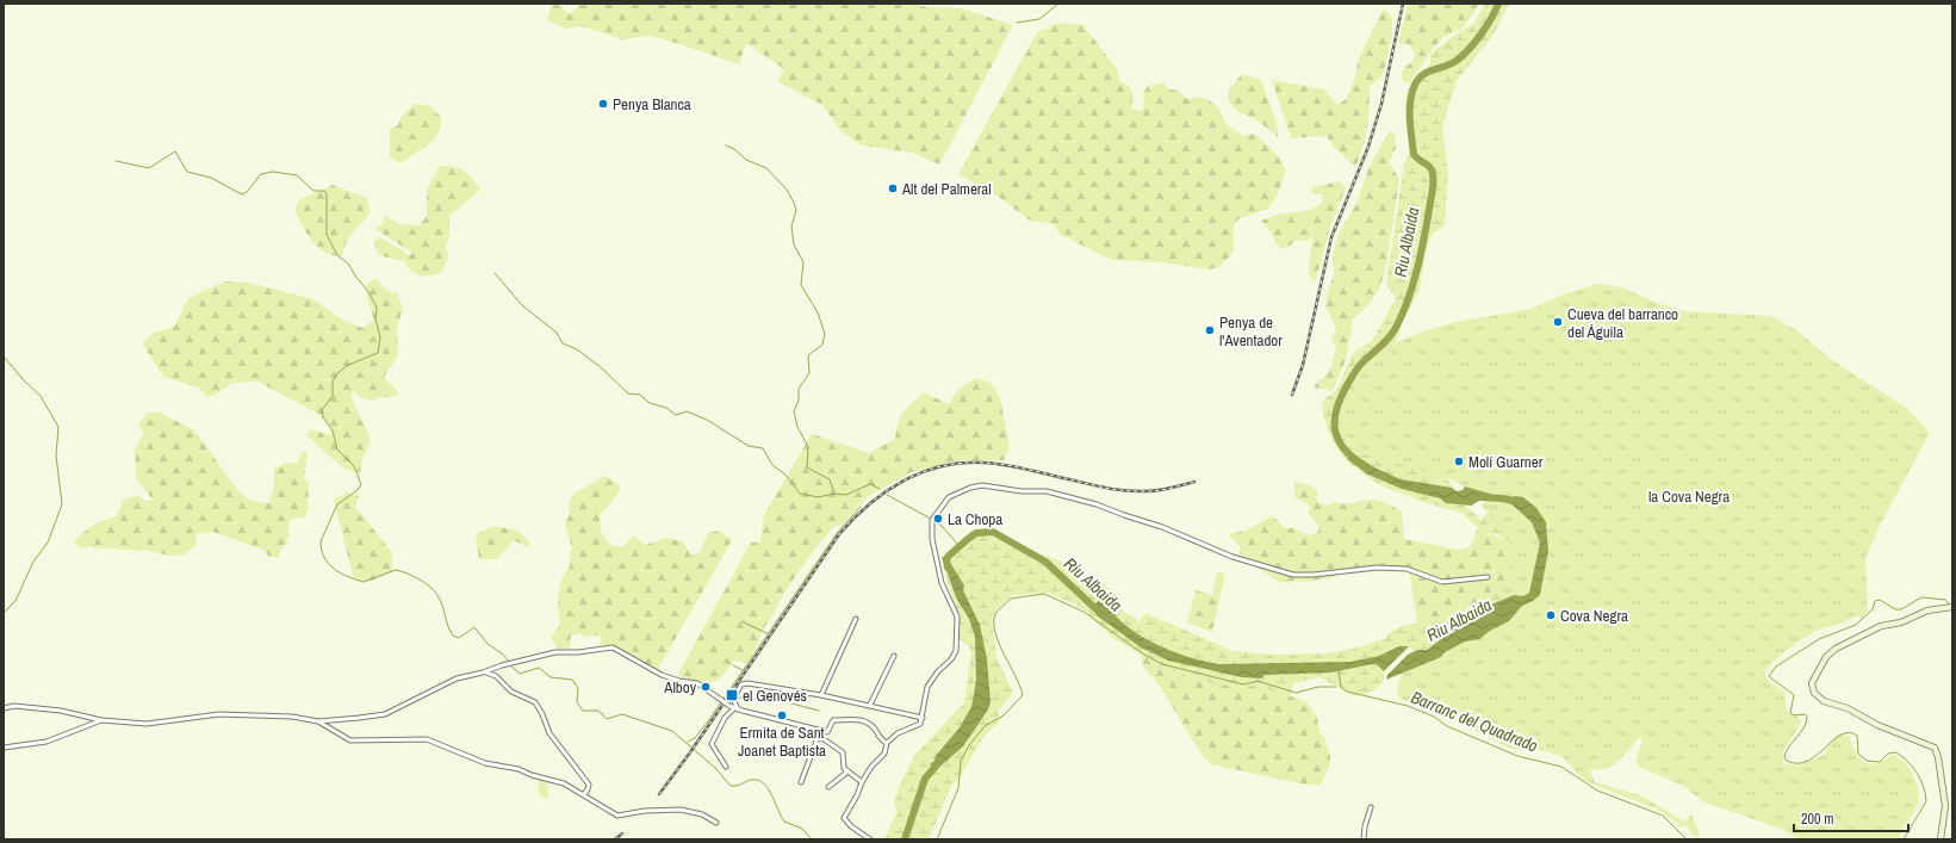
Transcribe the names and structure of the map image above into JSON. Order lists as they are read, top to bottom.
{
  "water": ["Riu Albaida", "Barranc del Quadrado"],
  "parks": ["la Cova Negra"],
  "places": {
    "other": [
      "Penya Blanca",
      "Alt del Palmeral",
      "Cueva del barranco del Águila",
      "Penya de l'Aventador",
      "Molí Guarner",
      "La Chopa",
      "Cova Negra",
      "Alboy",
      "Ermita de Sant Joanet Baptista"
    ],
    "transit": ["el Genovés"]
  },
  "scale_bar": "200 m"
}
